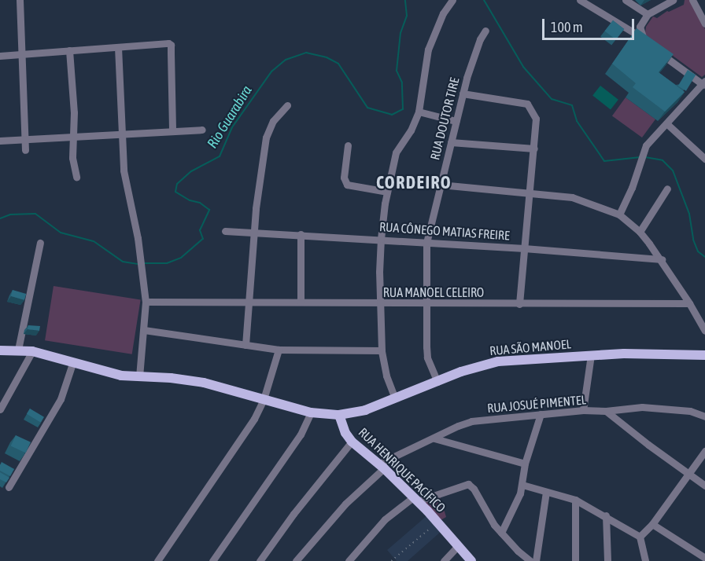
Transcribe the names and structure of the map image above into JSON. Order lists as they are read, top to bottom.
{
  "streets": {
    "main road": ["RUA SÃO MANOEL", "RUA HENRIQUE PACÍFICO"],
    "street": [
      "RUA DOUTOR TIRE",
      "RUA CÔNEGO MATIAS FREIRE",
      "RUA MANOEL CELEIRO",
      "RUA JOSUÉ PIMENTEL"
    ]
  },
  "crossings": [
    ["RUA DOUTOR TIRE", "RUA CÔNEGO MATIAS FREIRE"],
    ["RUA DOUTOR TIRE", "RUA MANOEL CELEIRO"],
    ["RUA DOUTOR TIRE", "RUA SÃO MANOEL"],
    ["RUA SÃO MANOEL", "RUA HENRIQUE PACÍFICO"],
    ["RUA JOSUÉ PIMENTEL", "RUA HENRIQUE PACÍFICO"]
  ],
  "districts": ["CORDEIRO"],
  "water": ["Rio Guarabira"],
  "scale_bar": "100 m"
}
